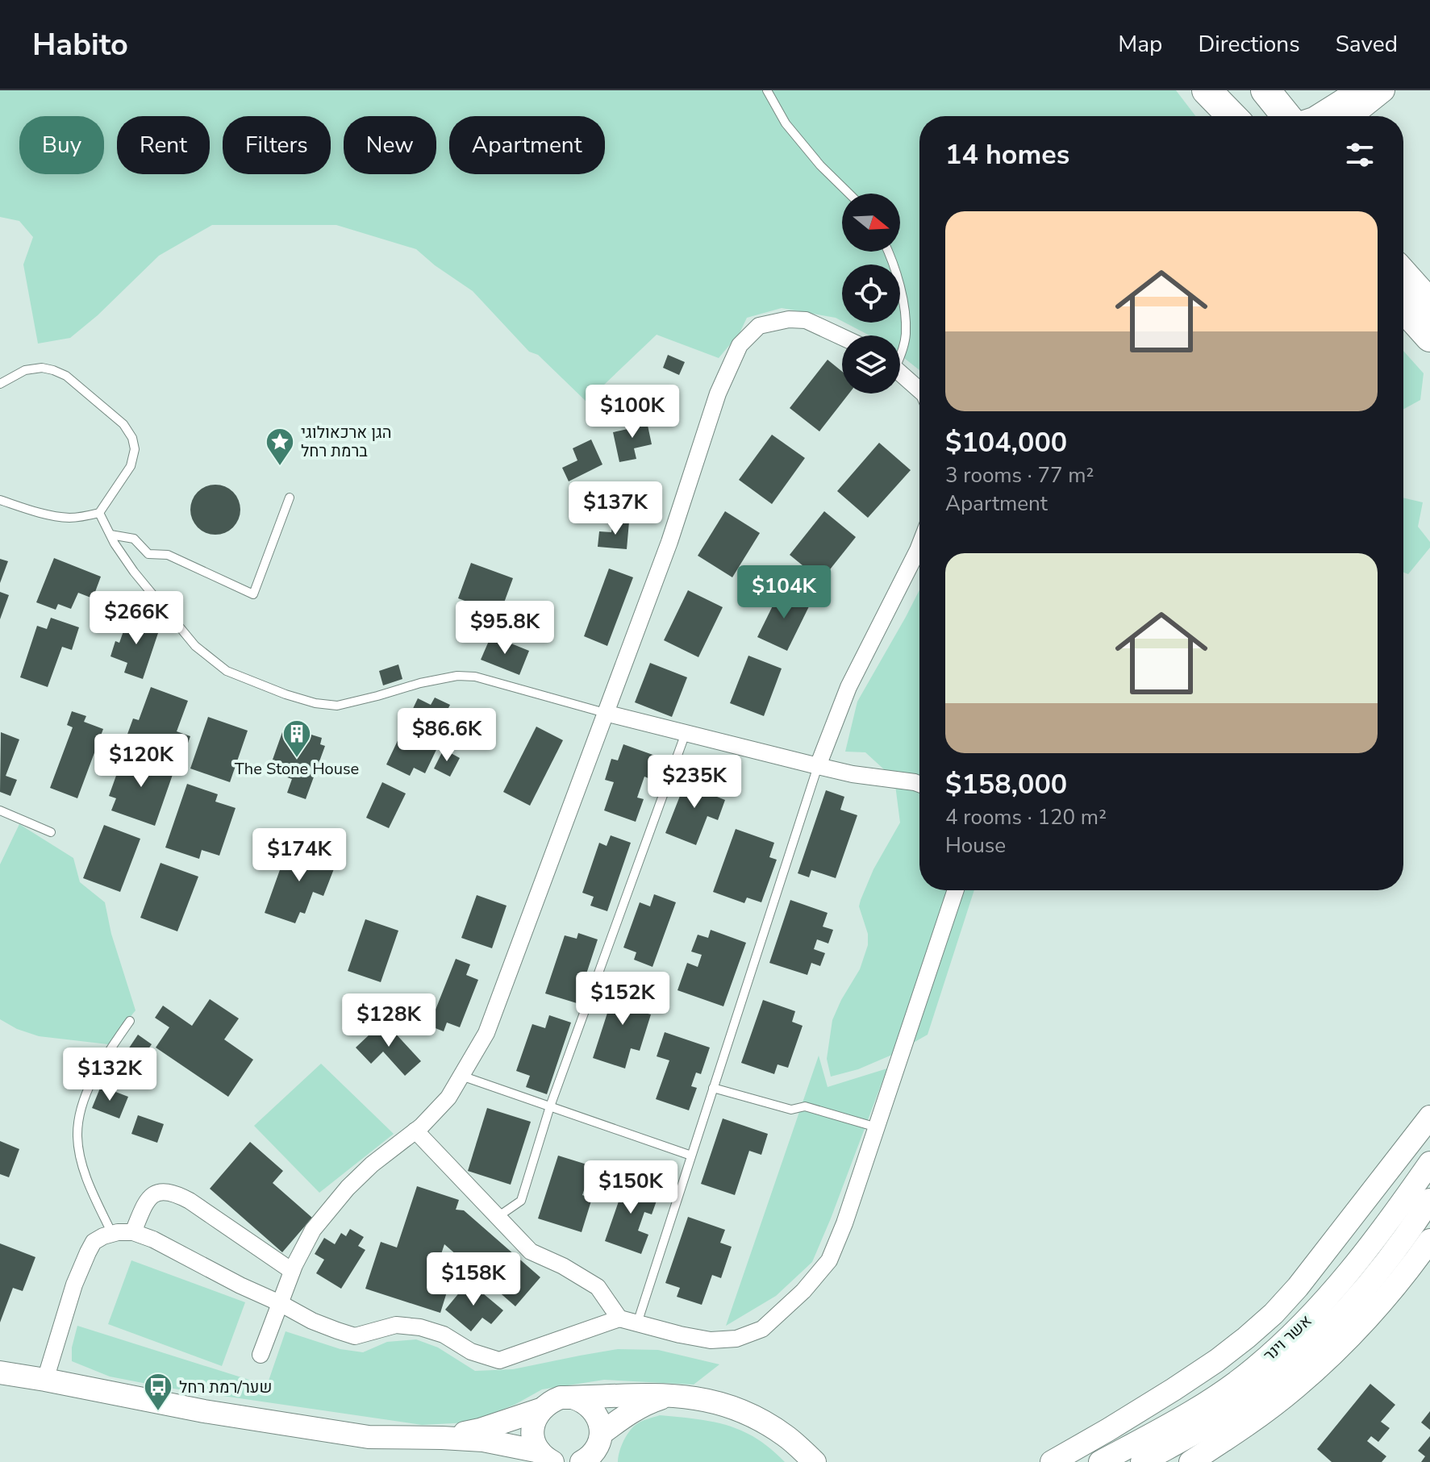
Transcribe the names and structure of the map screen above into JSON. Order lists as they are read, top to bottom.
{
  "streets": {
    "main road": ["אשר וינר"]
  },
  "places": {
    "place": ["הגן ארכאולוגי ברמת רחל"],
    "building": ["The Stone House"],
    "bus stop": ["שער/רמת רחל"]
  },
  "north": "right",
  "page": {
    "header": "Habito",
    "nav": ["Map", "Directions", "Saved"],
    "chip": [
      "Buy",
      "Rent",
      "Filters",
      "New",
      "Apartment"
    ],
    "heading": "14 homes",
    "list": [
      {
        "name": "$104,000",
        "note": "3 rooms · 77 m² · Apartment"
      },
      {
        "name": "$158,000",
        "note": "4 rooms · 120 m² · House"
      }
    ],
    "price": [
      "$100K",
      "$137K",
      "$104K",
      "$266K",
      "$95.8K",
      "$86.6K",
      "$120K",
      "$235K",
      "$174K",
      "$152K",
      "$128K",
      "$132K",
      "$150K",
      "$158K"
    ]
  }
}
